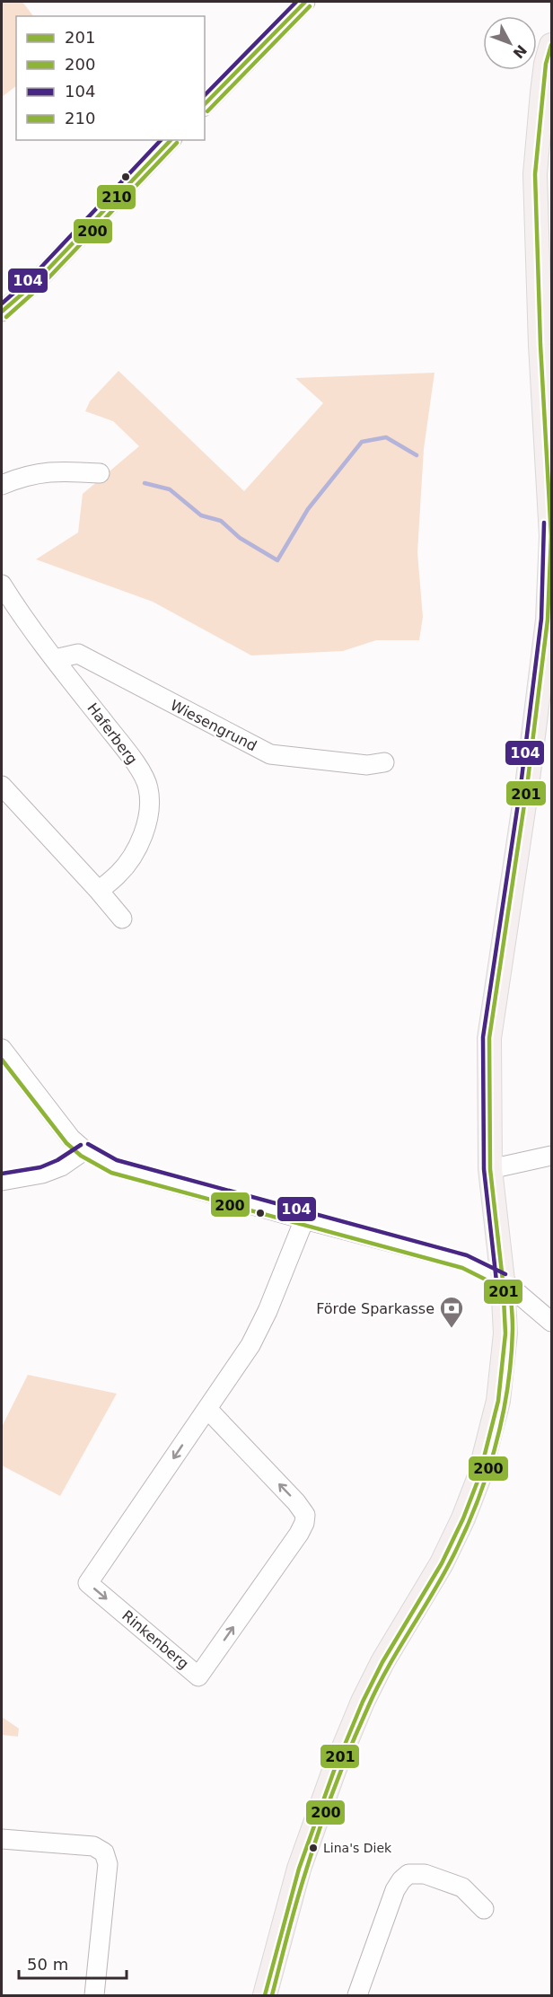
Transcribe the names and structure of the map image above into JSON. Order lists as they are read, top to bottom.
{
  "streets": {
    "street": ["Wiesengrund", "Haferberg", "Rinkenberg"]
  },
  "crossings": [
    ["Wiesengrund", "Haferberg"]
  ],
  "places": {
    "bank": ["Förde Sparkasse"],
    "other": ["Lina's Diek"]
  },
  "lines": [
    "transit line 104",
    "transit line 210",
    "transit line 200",
    "transit line 201"
  ],
  "legend": [
    "201",
    "200",
    "104",
    "210"
  ],
  "scale_bar": "50 m",
  "north": "bottom right"
}
